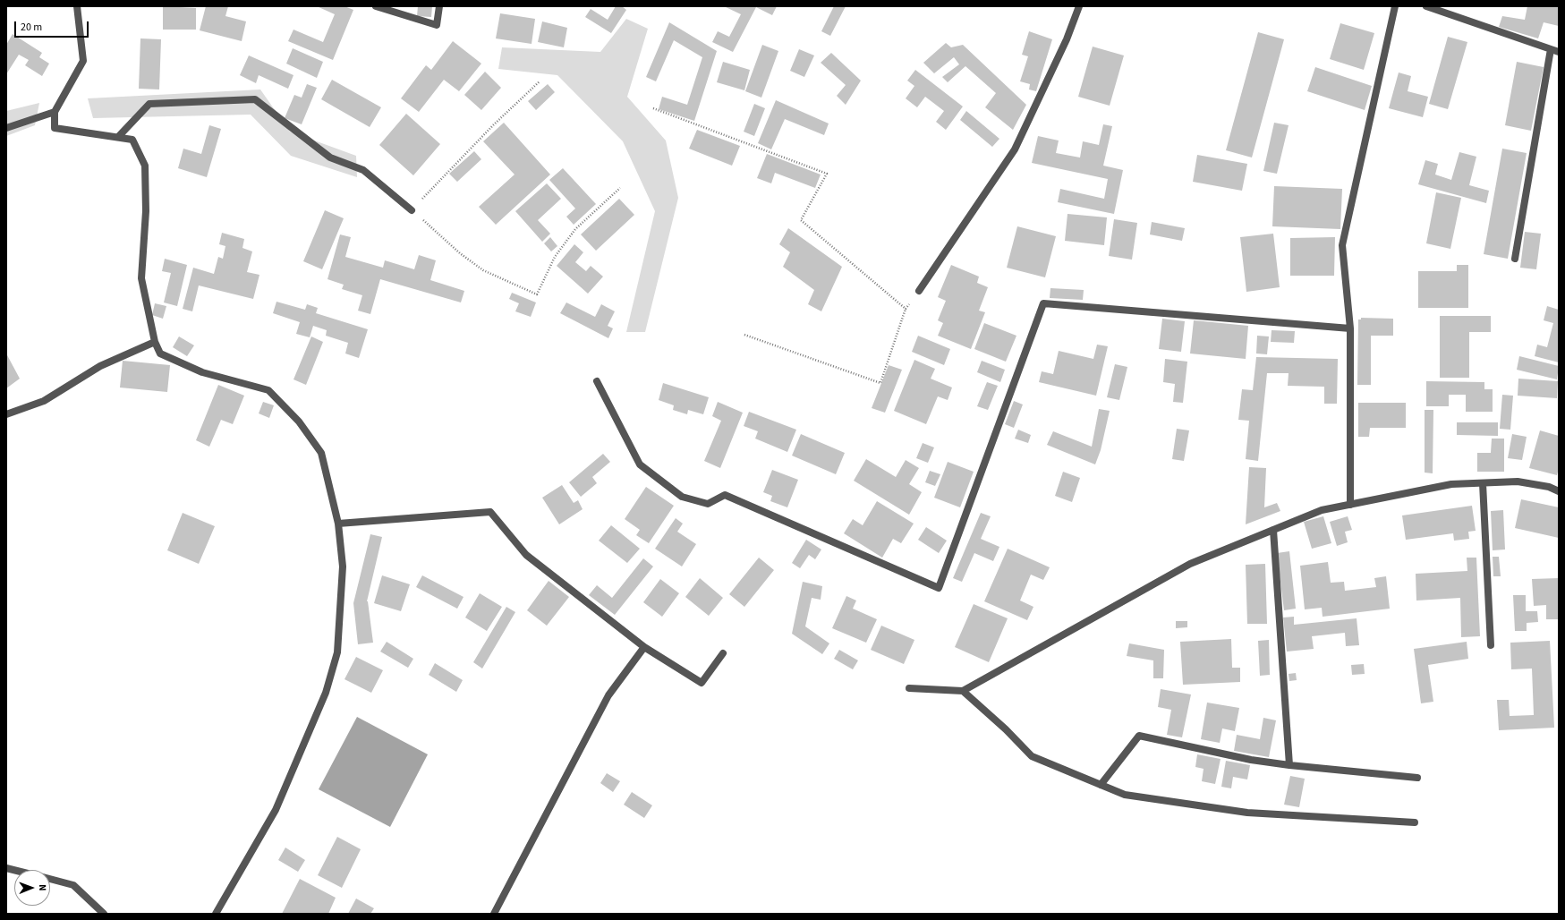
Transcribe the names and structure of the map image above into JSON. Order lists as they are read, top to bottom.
{
  "scale_bar": "20 m",
  "north": "right"
}
